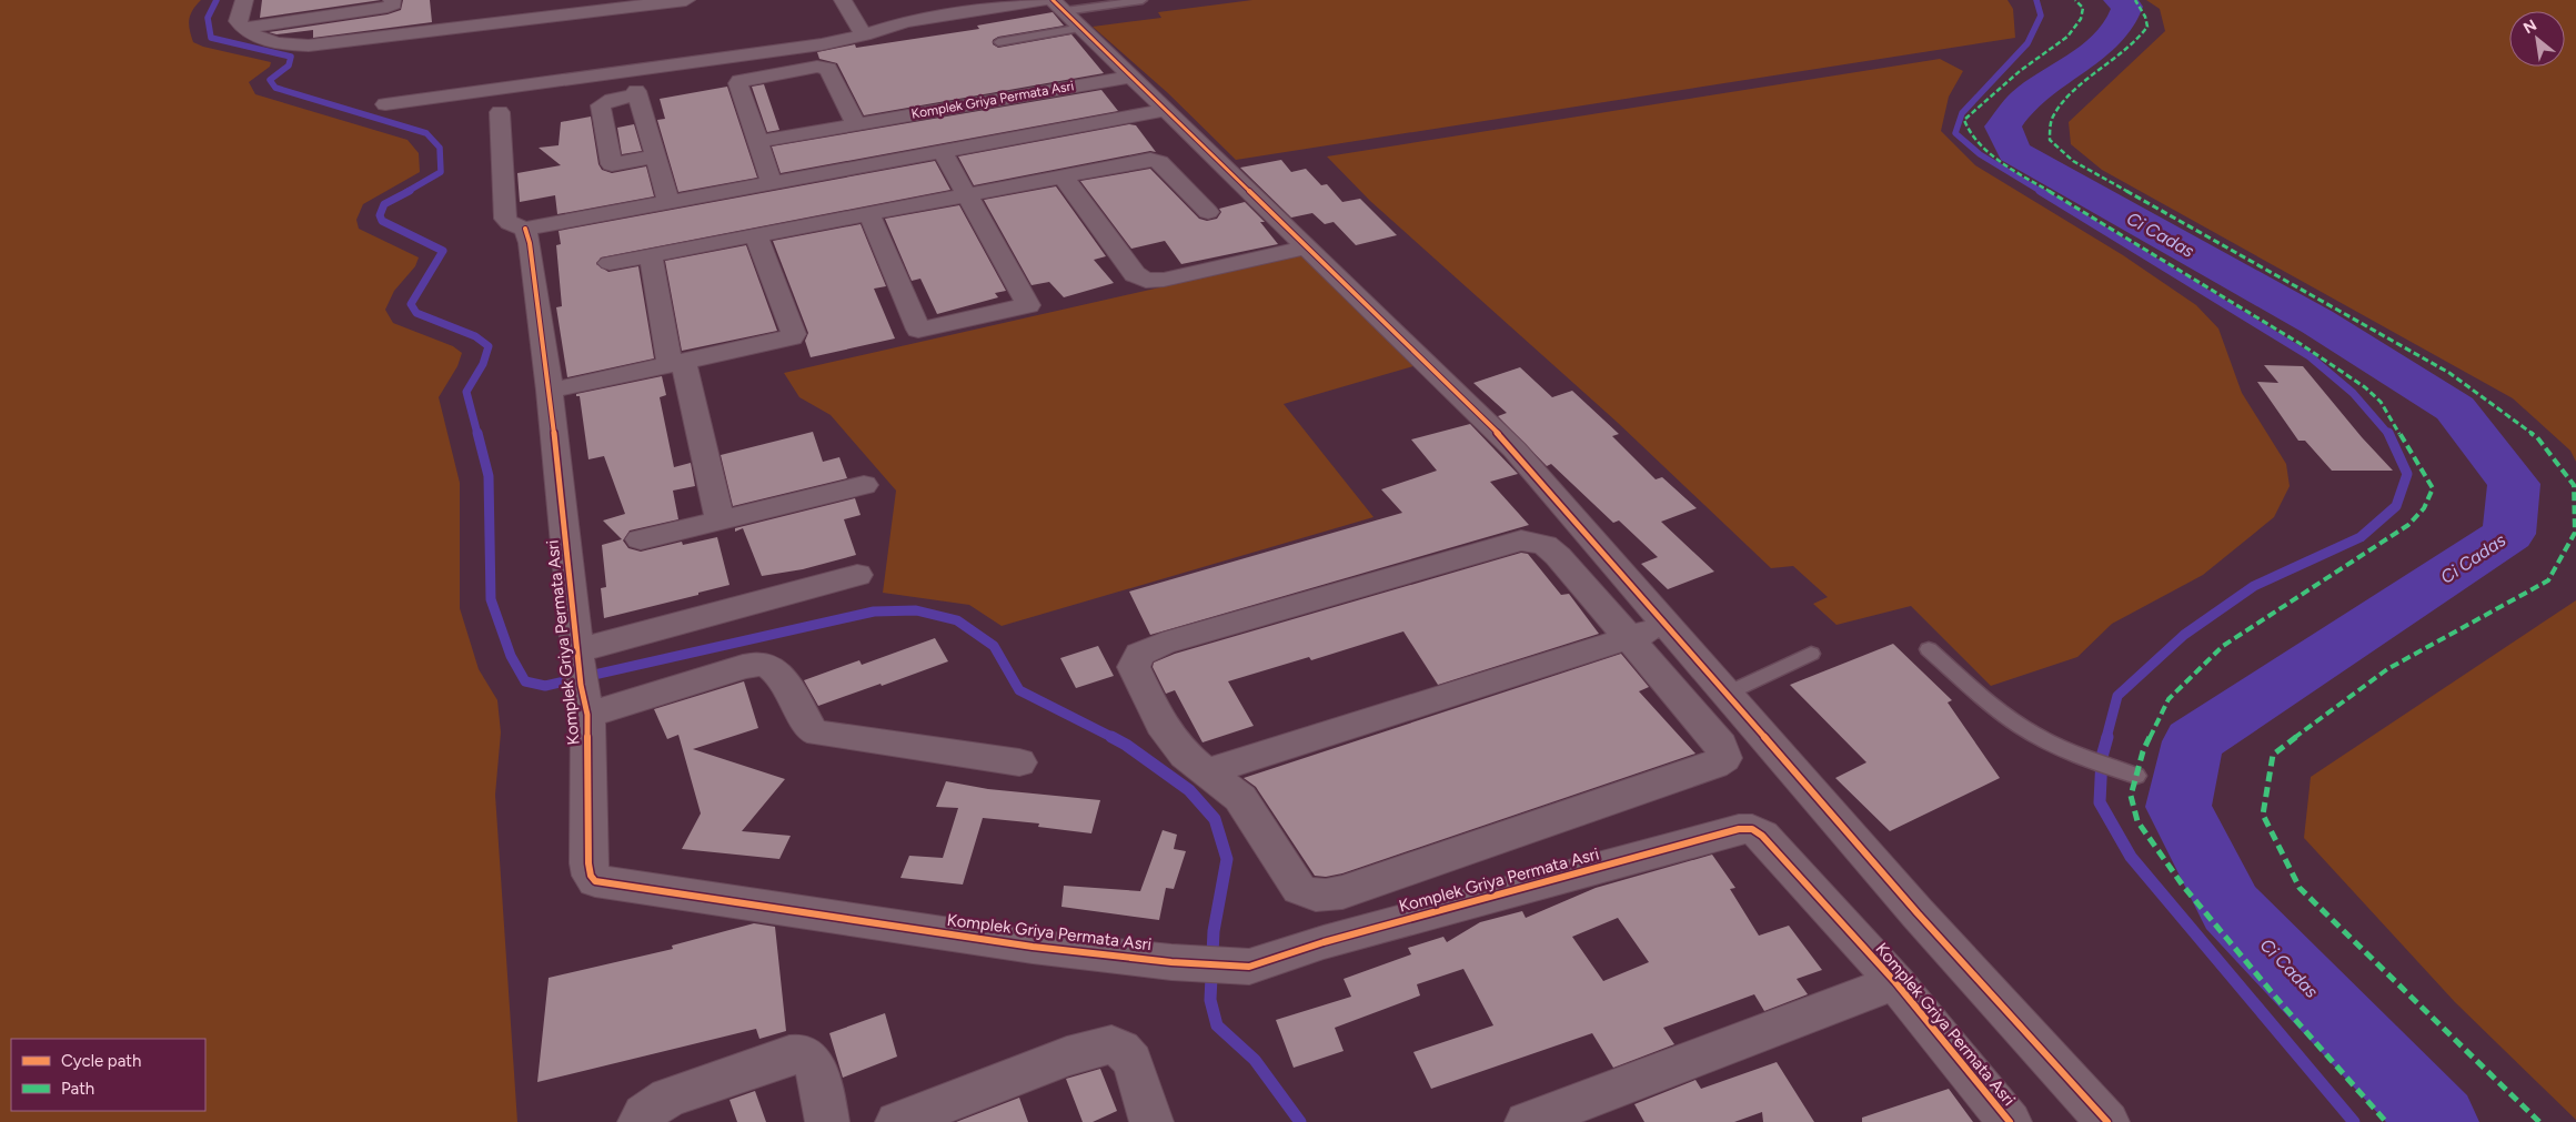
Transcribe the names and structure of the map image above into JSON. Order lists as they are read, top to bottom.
{
  "streets": {
    "street": ["Komplek Griya Permata Asri"]
  },
  "water": ["Ci Cadas"],
  "legend": ["Cycle path", "Path"],
  "north": "top left"
}
